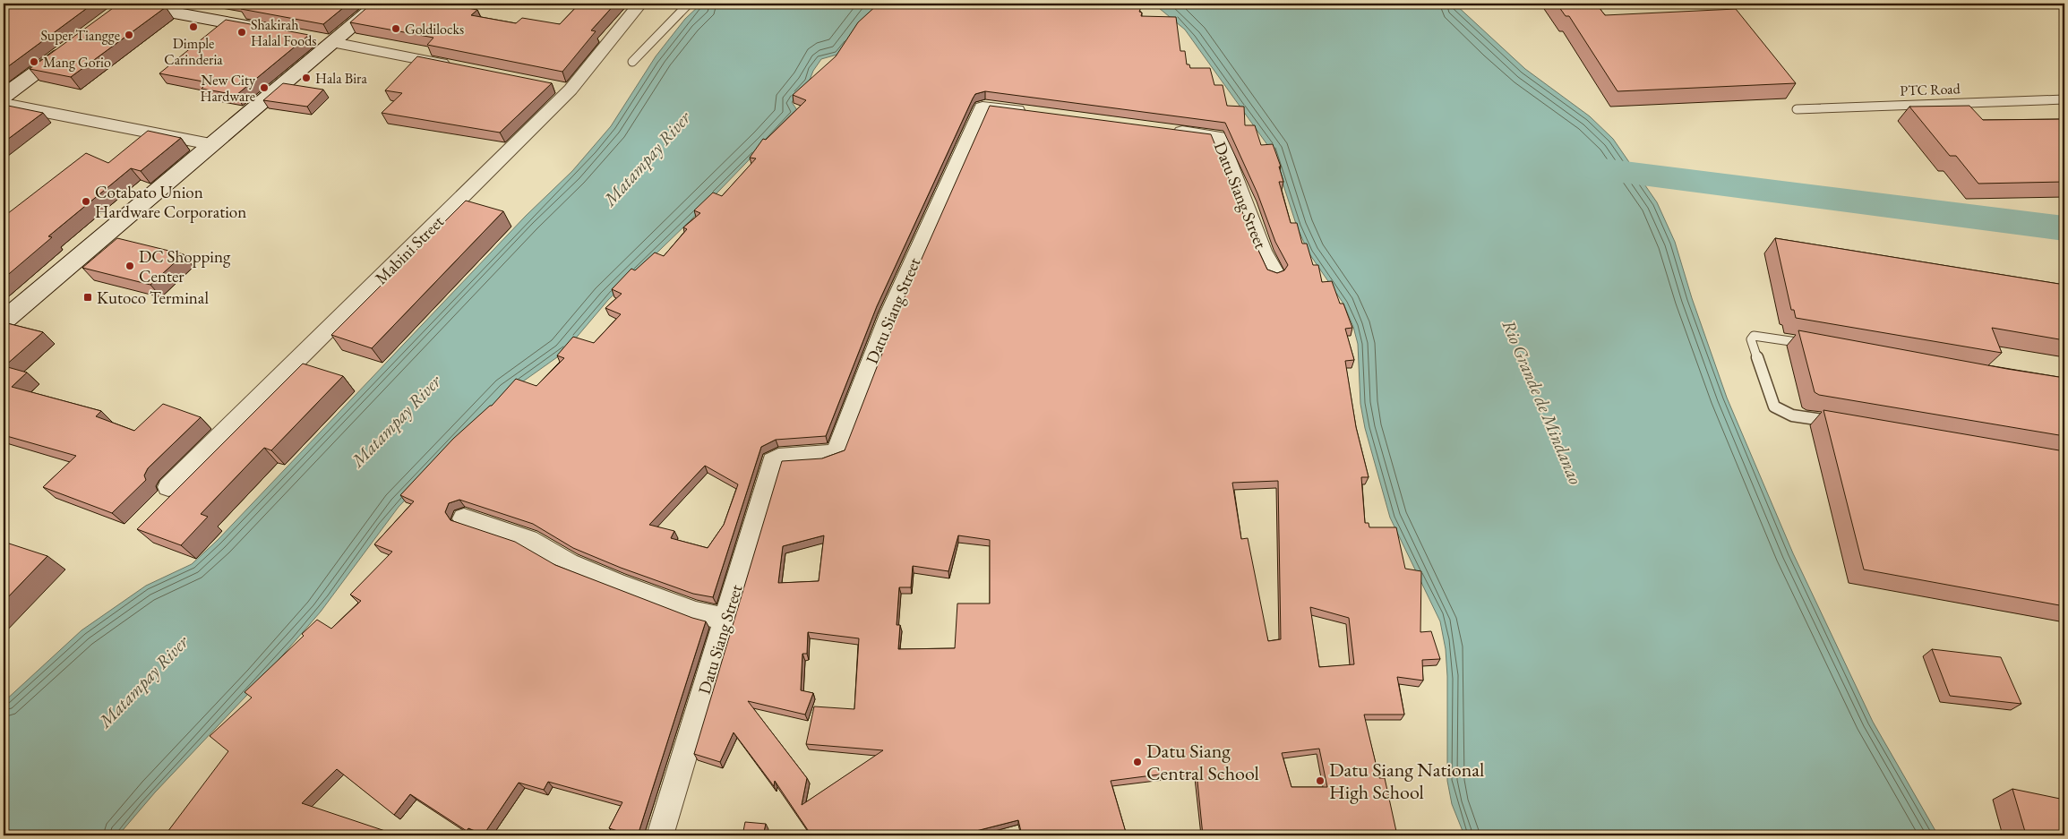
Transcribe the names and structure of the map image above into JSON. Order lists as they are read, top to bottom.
{
  "streets": {
    "street": ["Datu Siang Street", "Mabini Street"],
    "lane": ["PTC Road"]
  },
  "water": ["Matampay River", "Rio Grande de Mindanao"],
  "places": {
    "other": [
      "Dimple Carinderia",
      "Goldilocks",
      "Shakirah Halal Foods",
      "Super Tiangge",
      "Mang Gorio",
      "Hala Bira",
      "New City Hardware",
      "Cotabato Union Hardware Corporation",
      "DC Shopping Center",
      "Datu Siang Central School",
      "Datu Siang National High School"
    ],
    "transit": ["Kutoco Terminal"]
  }
}
